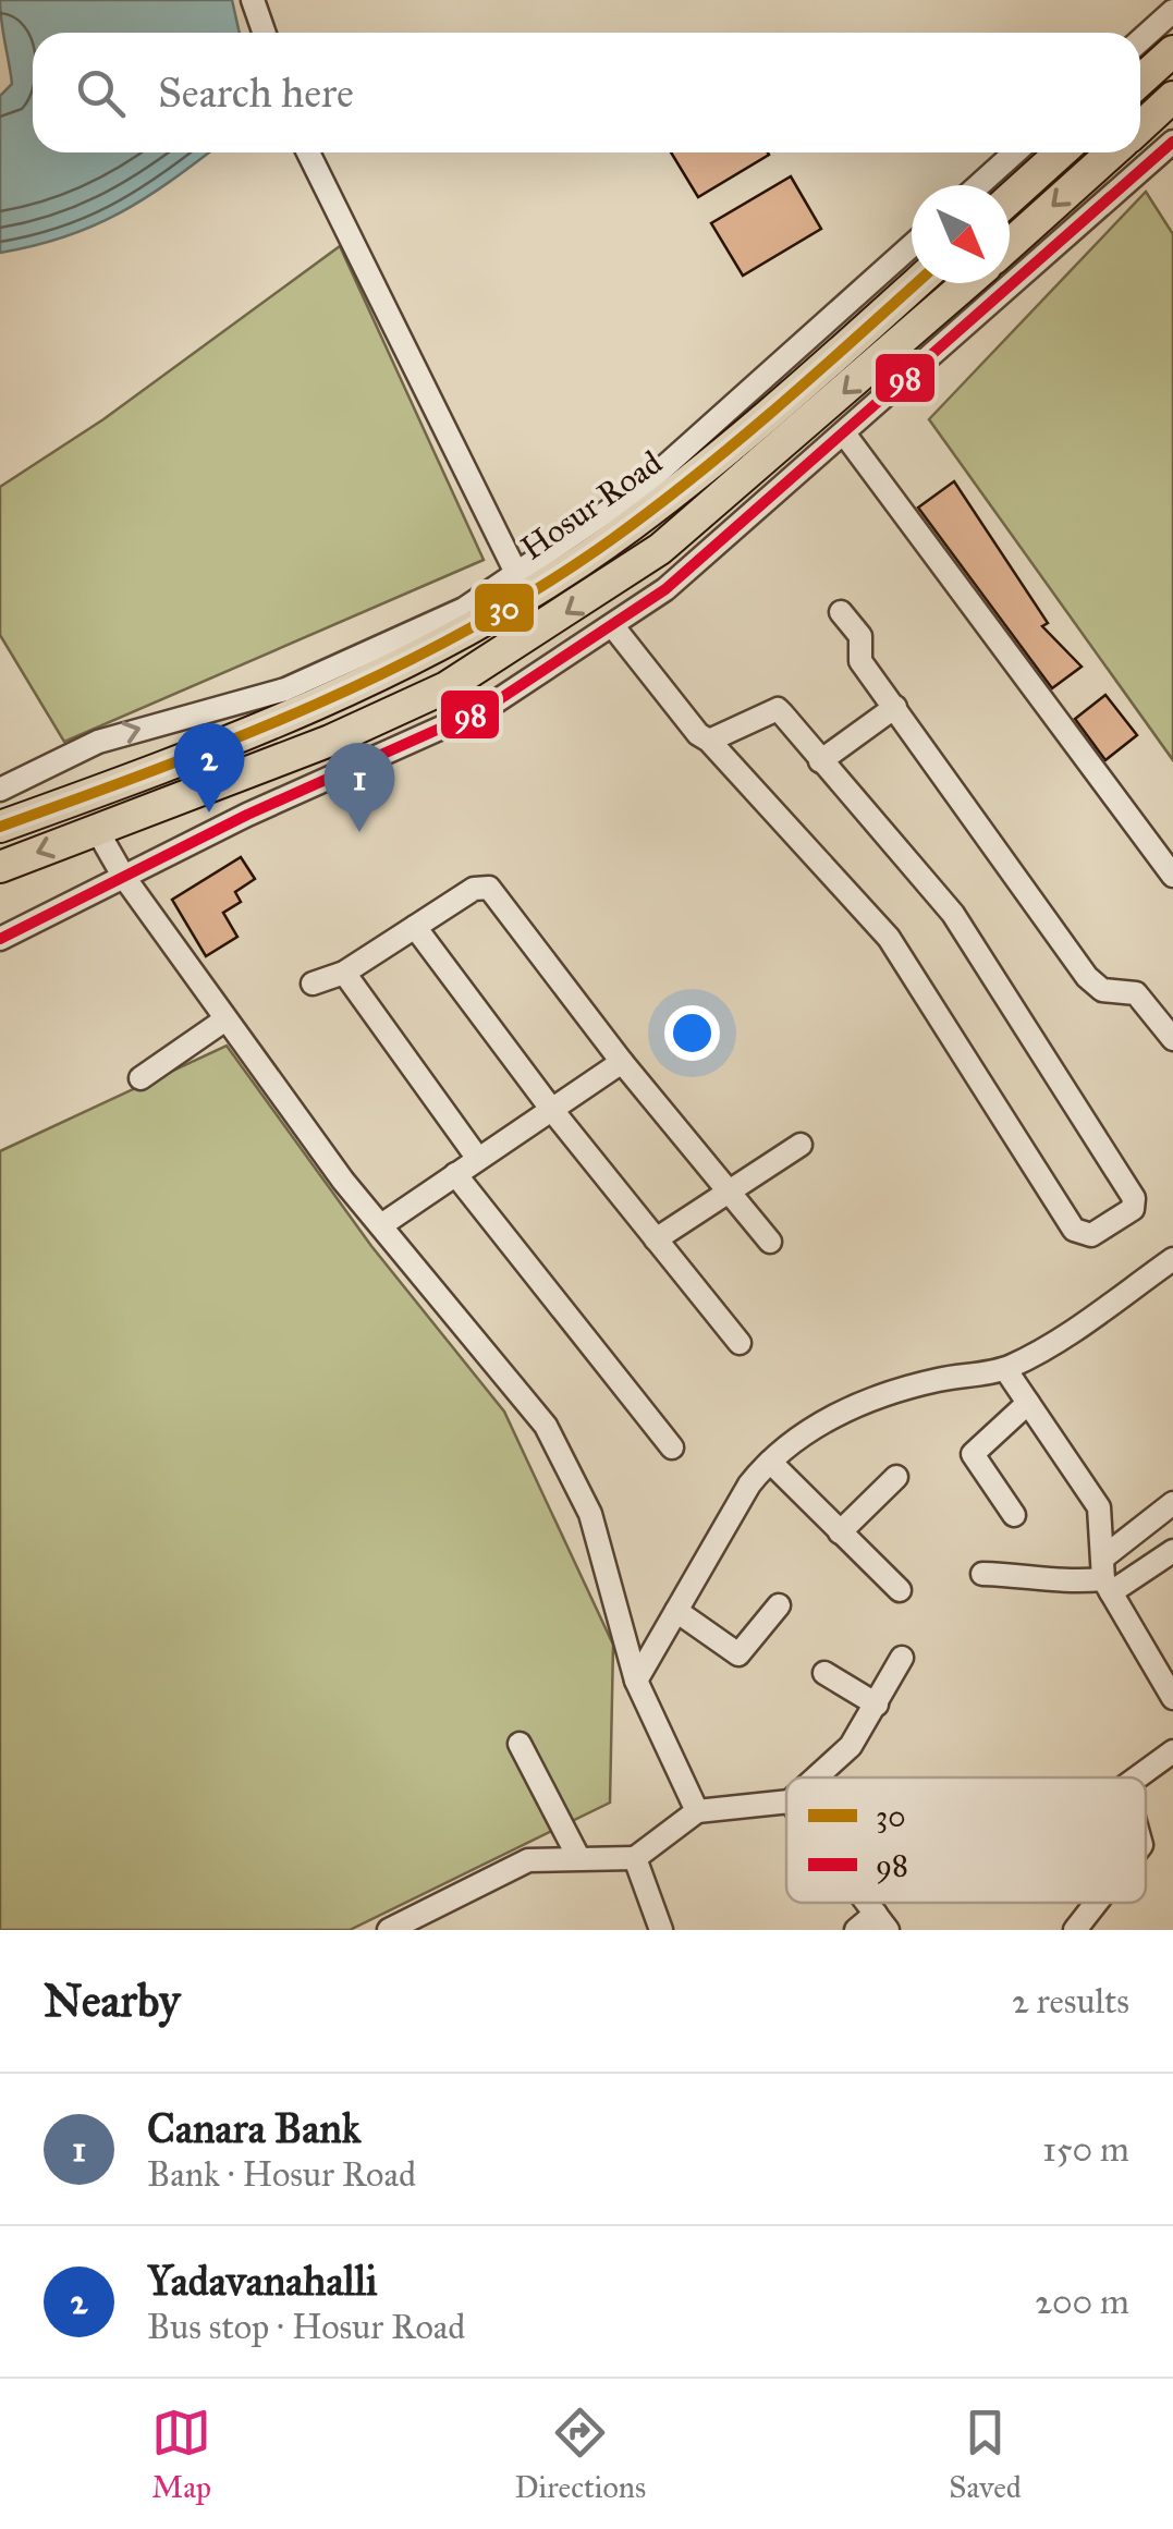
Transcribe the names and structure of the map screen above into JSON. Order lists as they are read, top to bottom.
{
  "streets": {
    "highway": ["Hosur Road"]
  },
  "lines": ["transit line 98", "transit line 30"],
  "legend": ["30", "98"],
  "north": "bottom right",
  "page": {
    "search": "Search here",
    "pins": ["2", "1"],
    "heading": ["Nearby", "2 results"],
    "list": [
      {
        "mark": "1",
        "name": "Canara Bank",
        "note": "Bank · Hosur Road",
        "value": "150 m"
      },
      {
        "mark": "2",
        "name": "Yadavanahalli",
        "note": "Bus stop · Hosur Road",
        "value": "200 m"
      }
    ],
    "nav": ["Map", "Directions", "Saved"]
  }
}
